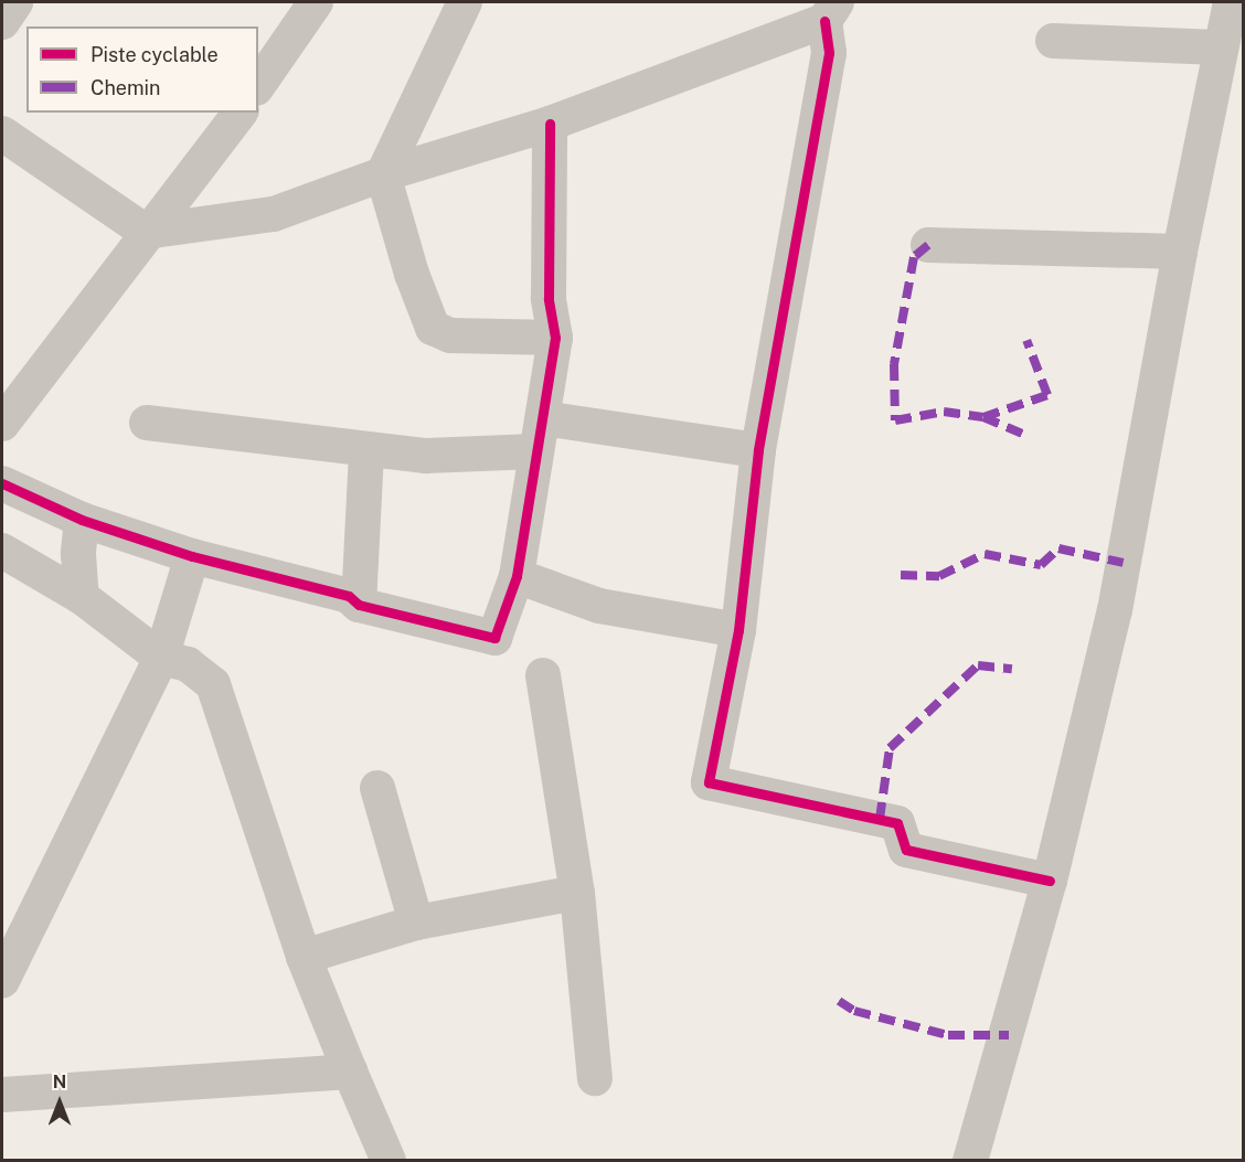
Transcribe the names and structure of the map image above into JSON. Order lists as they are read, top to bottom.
{
  "legend": ["Piste cyclable", "Chemin"],
  "north": "top"
}
